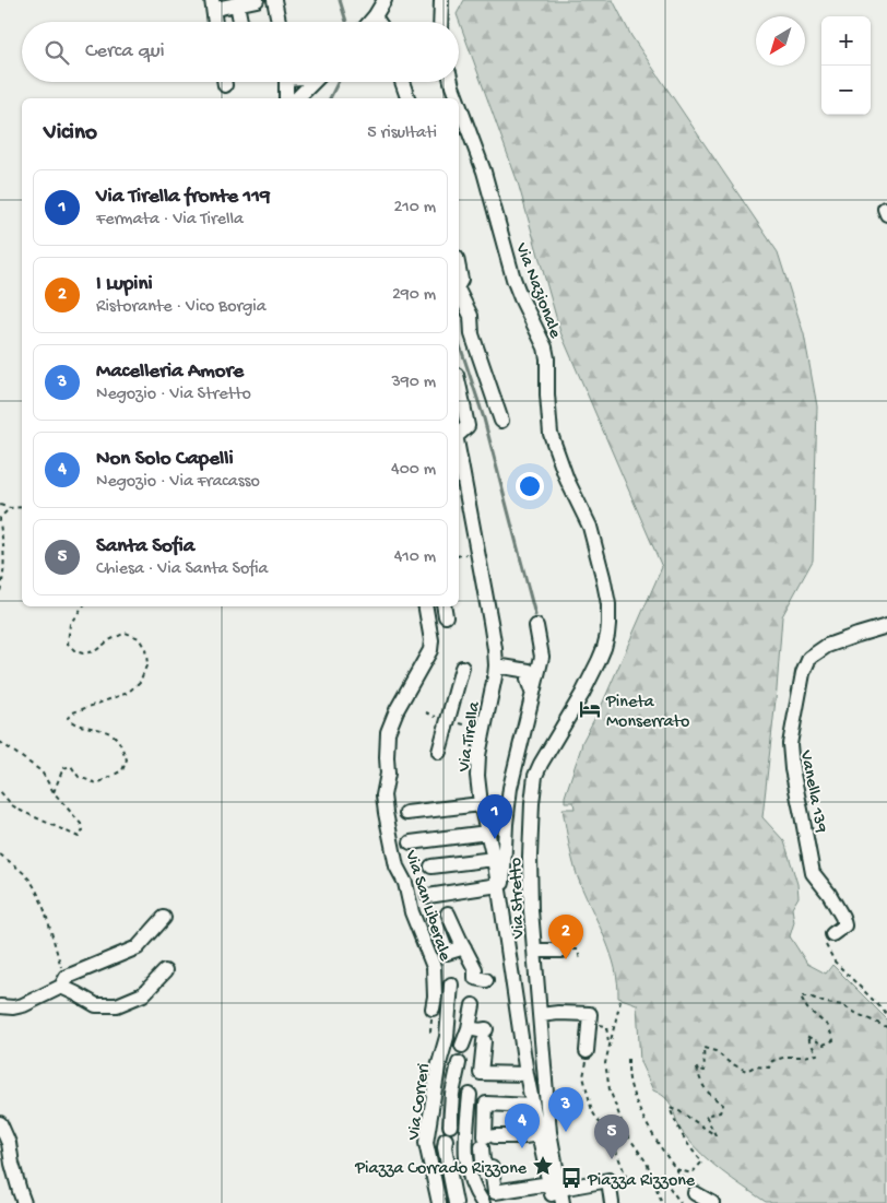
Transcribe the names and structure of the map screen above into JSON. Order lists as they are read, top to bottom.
{
  "streets": {
    "street": [
      "Via Nazionale",
      "Via Tirella",
      "Vanella 139",
      "Via Stretto",
      "Via San Liberale",
      "Via Correri"
    ]
  },
  "crossings": [
    ["Via Nazionale", "Via Stretto"],
    ["Via Tirella", "Via Stretto"]
  ],
  "places": {
    "hotel": ["Pineta Monserrato"],
    "place": ["Piazza Corrado Rizzone"],
    "bus stop": ["Piazza Rizzone"]
  },
  "north": "bottom left",
  "page": {
    "map_buttons": ["+", "−"],
    "search": "Cerca qui",
    "heading": ["Vicino", "5 risultati"],
    "list": [
      {
        "mark": "1",
        "name": "Via Tirella fronte 119",
        "note": "Fermata · Via Tirella",
        "value": "210 m"
      },
      {
        "mark": "2",
        "name": "I Lupini",
        "note": "Ristorante · Vico Borgia",
        "value": "290 m"
      },
      {
        "mark": "3",
        "name": "Macelleria Amore",
        "note": "Negozio · Via Stretto",
        "value": "390 m"
      },
      {
        "mark": "4",
        "name": "Non Solo Capelli",
        "note": "Negozio · Via Fracasso",
        "value": "400 m"
      },
      {
        "mark": "5",
        "name": "Santa Sofia",
        "note": "Chiesa · Via Santa Sofia",
        "value": "410 m"
      }
    ],
    "pins": [
      "1",
      "2",
      "3",
      "4",
      "5"
    ]
  }
}
